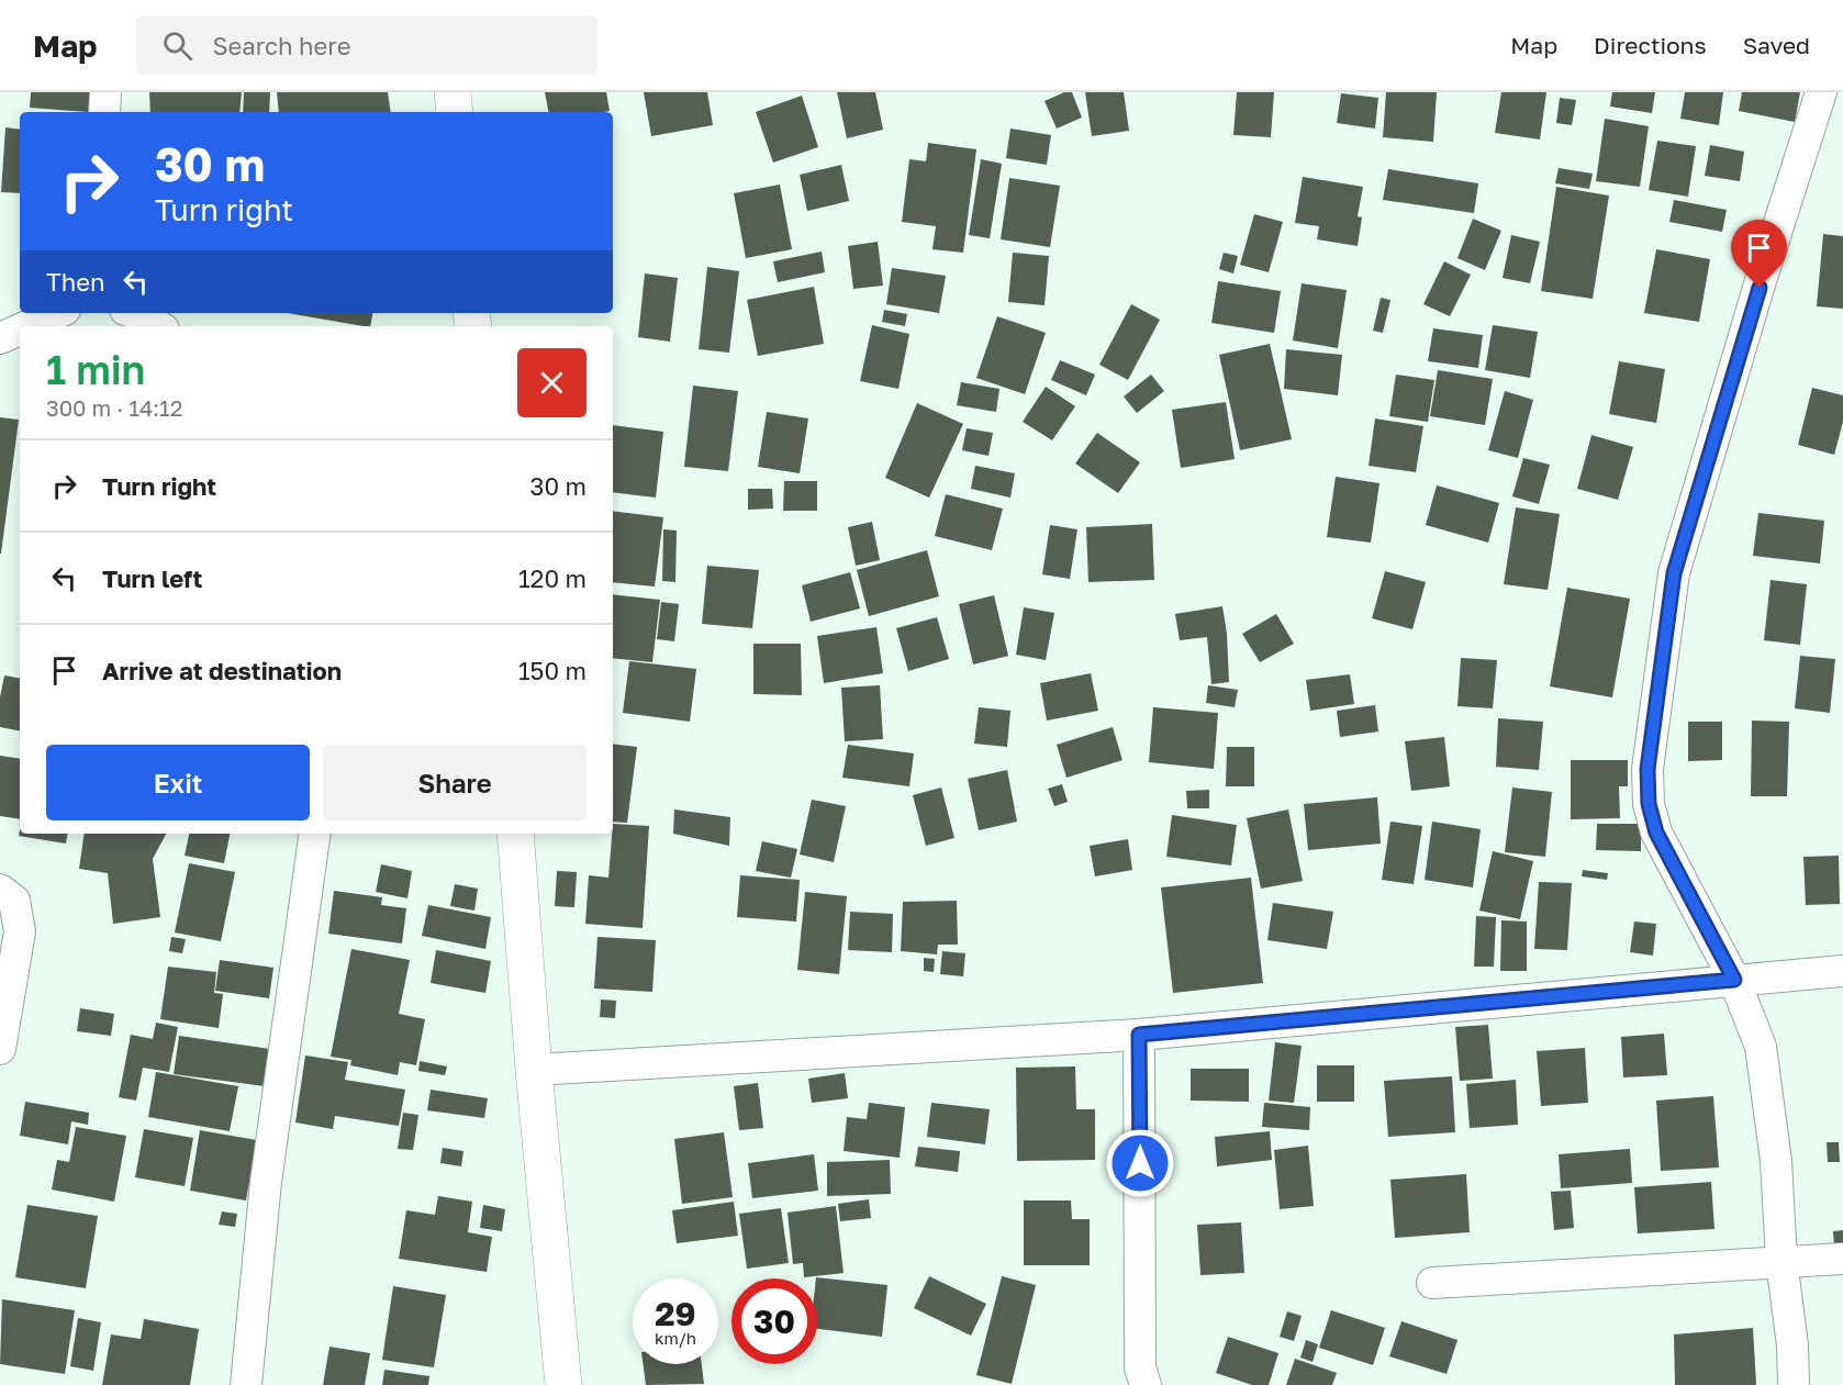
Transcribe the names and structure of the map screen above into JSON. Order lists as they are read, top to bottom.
{
  "page": {
    "header": "Map",
    "search": "Search here",
    "nav": ["Map", "Directions", "Saved"],
    "turn": ["30 m", "Turn right"],
    "then": "Then",
    "heading": ["1 min", "300 m · 14:12"],
    "list": [
      {
        "name": "Turn right",
        "value": "30 m"
      },
      {
        "name": "Turn left",
        "value": "120 m"
      },
      {
        "name": "Arrive at destination",
        "value": "150 m"
      }
    ],
    "buttons": ["Exit", "Share"],
    "speed": "29 km/h",
    "limit": "30"
  }
}
